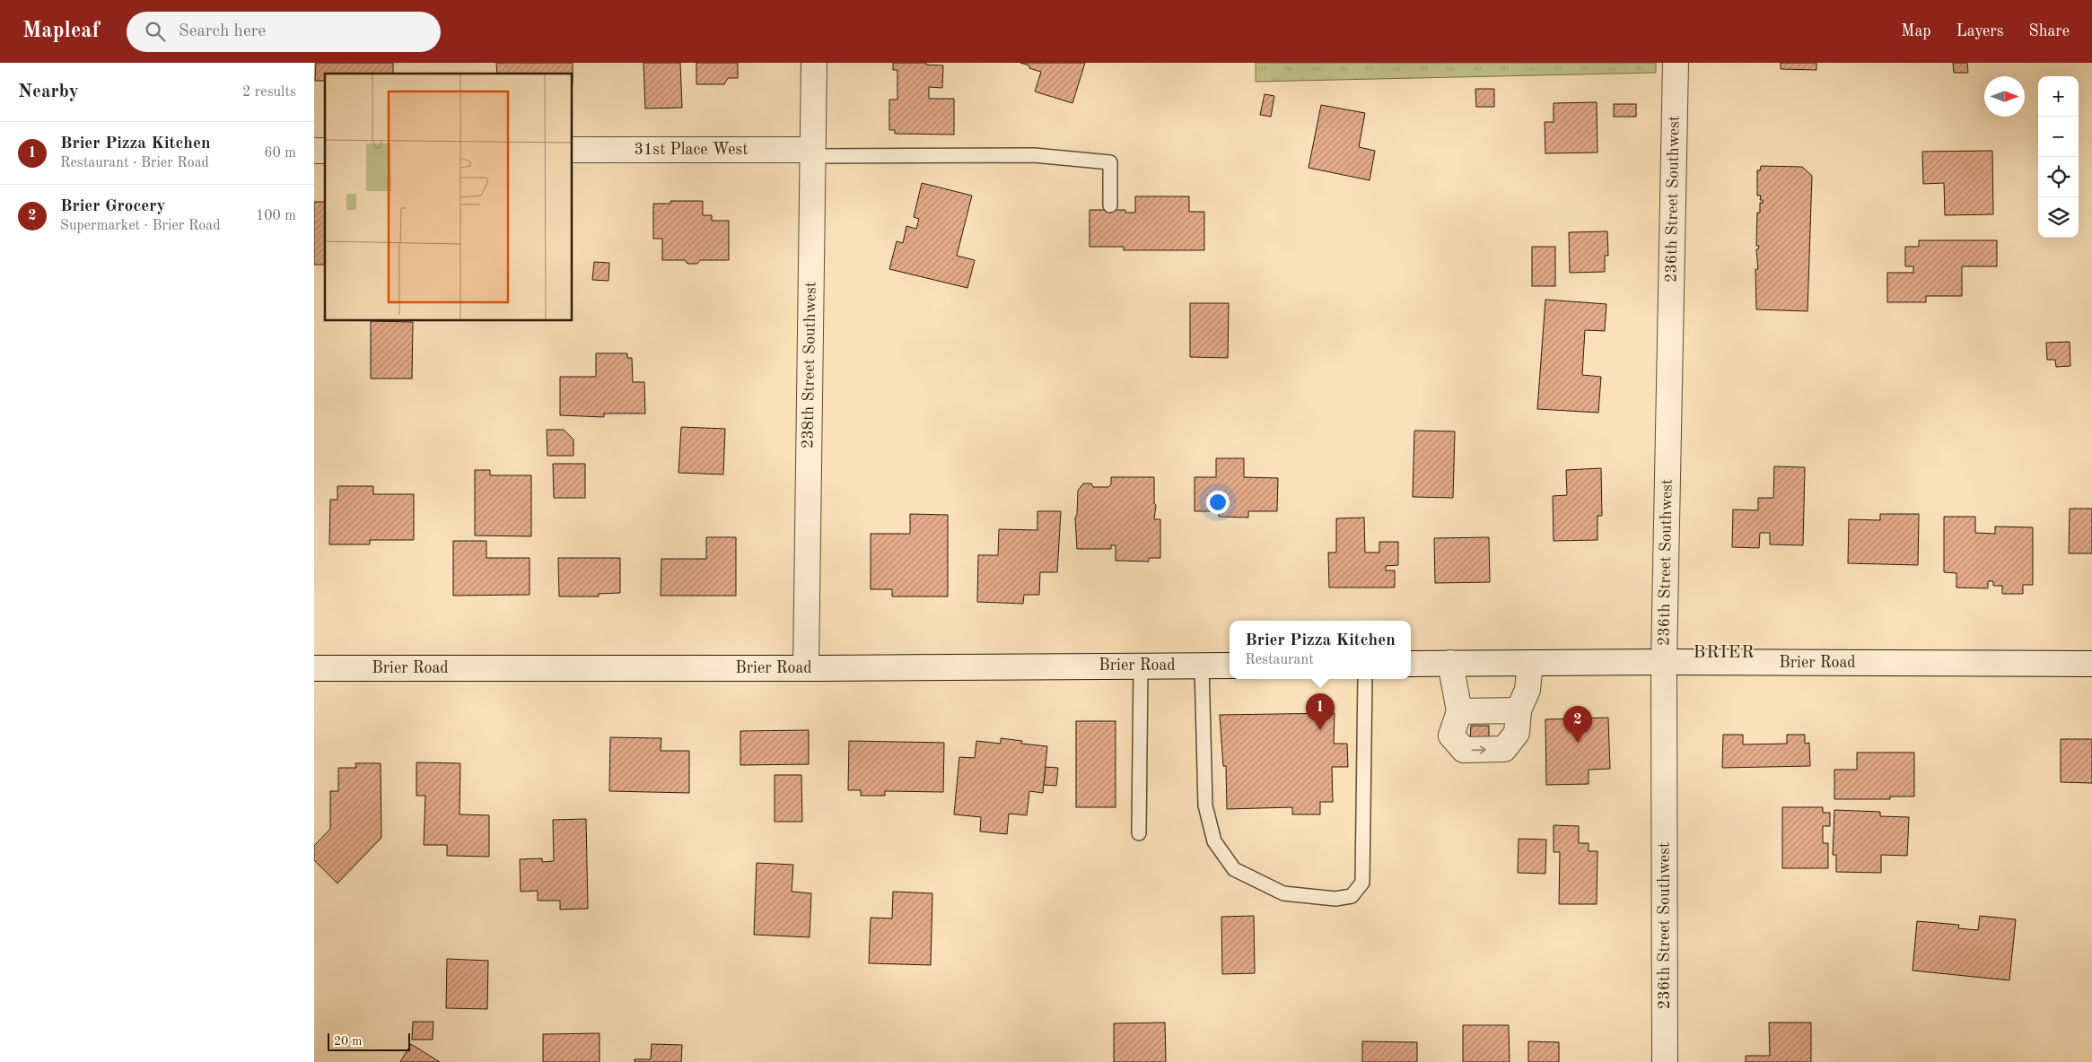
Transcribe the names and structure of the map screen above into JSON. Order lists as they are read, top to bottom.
{
  "streets": {
    "street": [
      "31st Place West",
      "236th Street Southwest",
      "238th Street Southwest",
      "Brier Road"
    ]
  },
  "crossings": [
    ["31st Place West", "238th Street Southwest"],
    ["236th Street Southwest", "Brier Road"],
    ["238th Street Southwest", "Brier Road"]
  ],
  "districts": ["BRIER"],
  "scale_bar": "20 m",
  "north": "right",
  "page": {
    "header": "Mapleaf",
    "search": "Search here",
    "nav": ["Map", "Layers", "Share"],
    "heading": ["Nearby", "2 results"],
    "map_buttons": ["+", "−"],
    "list": [
      {
        "mark": "1",
        "name": "Brier Pizza Kitchen",
        "note": "Restaurant · Brier Road",
        "value": "60 m"
      },
      {
        "mark": "2",
        "name": "Brier Grocery",
        "note": "Supermarket · Brier Road",
        "value": "100 m"
      }
    ],
    "popup": ["Brier Pizza Kitchen", "Restaurant"],
    "pins": ["1", "2"],
    "scale": "20 m"
  }
}
